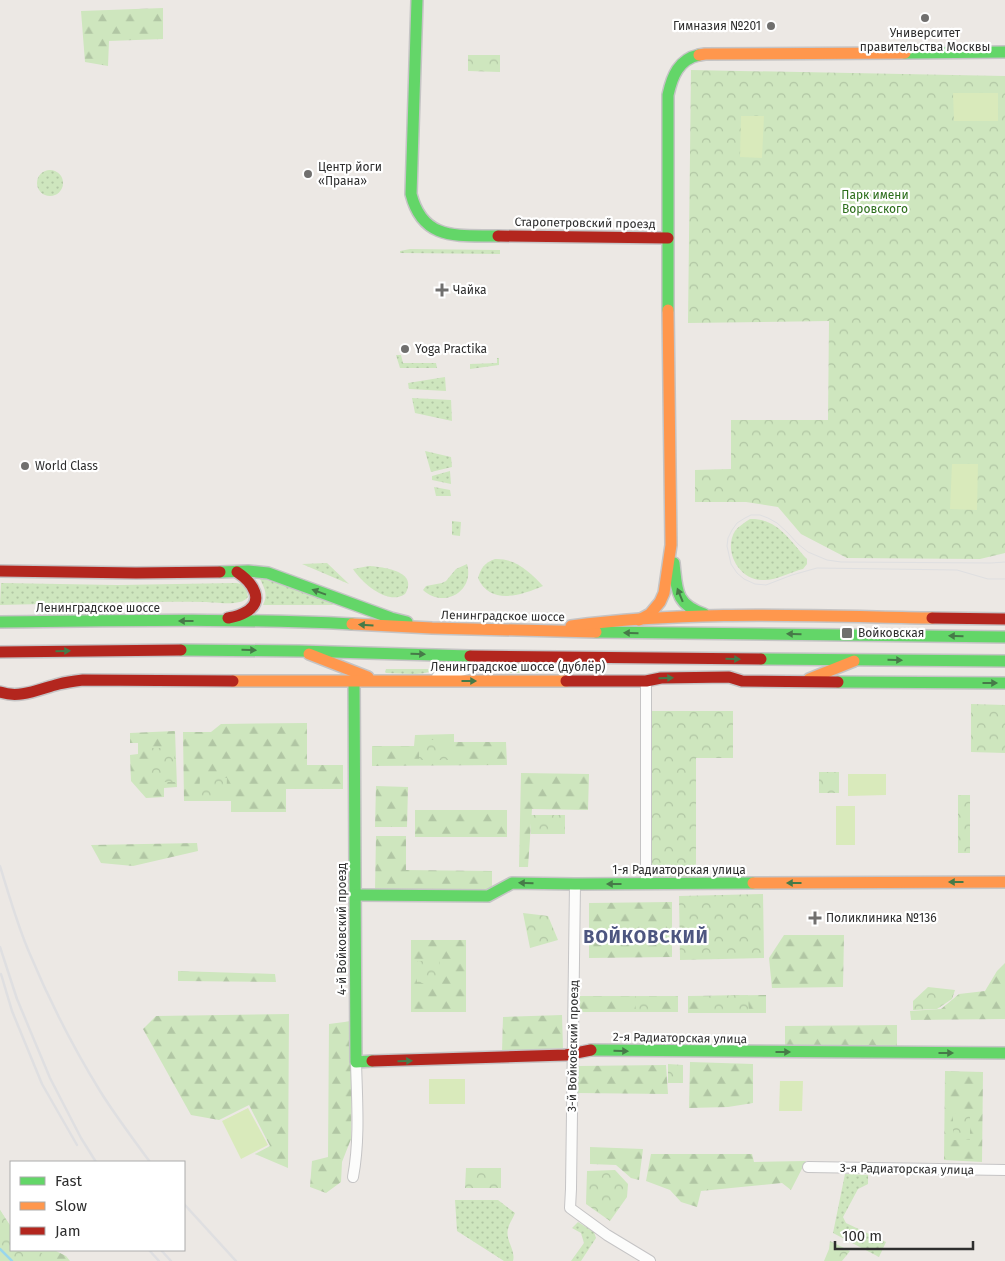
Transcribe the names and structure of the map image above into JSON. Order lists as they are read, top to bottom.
{
  "streets": {
    "street": [
      "Старопетровский проезд",
      "Ленинградское шоссе",
      "Ленинградское шоссе (дублёр)",
      "1-я Радиаторская улица",
      "4-й Войковский проезд",
      "2-я Радиаторская улица",
      "3-й Войковский проезд",
      "3-я Радиаторская улица"
    ]
  },
  "crossings": [
    ["Ленинградское шоссе (дублёр)", "4-й Войковский проезд"],
    ["1-я Радиаторская улица", "4-й Войковский проезд"],
    ["1-я Радиаторская улица", "3-й Войковский проезд"],
    ["4-й Войковский проезд", "2-я Радиаторская улица"],
    ["2-я Радиаторская улица", "3-й Войковский проезд"]
  ],
  "one_way": ["1-я Радиаторская улица", "2-я Радиаторская улица"],
  "districts": ["ВОЙКОВСКИЙ"],
  "parks": ["Парк имени Воровского"],
  "places": {
    "other": [
      "Университет правительства Москвы",
      "Гимназия №201",
      "Центр йоги «Прана»",
      "Yoga Practika",
      "World Class"
    ],
    "health": ["Чайка", "Поликлиника №136"],
    "transit": ["Войковская"]
  },
  "legend": ["Fast", "Slow", "Jam"],
  "scale_bar": "100 m"
}
